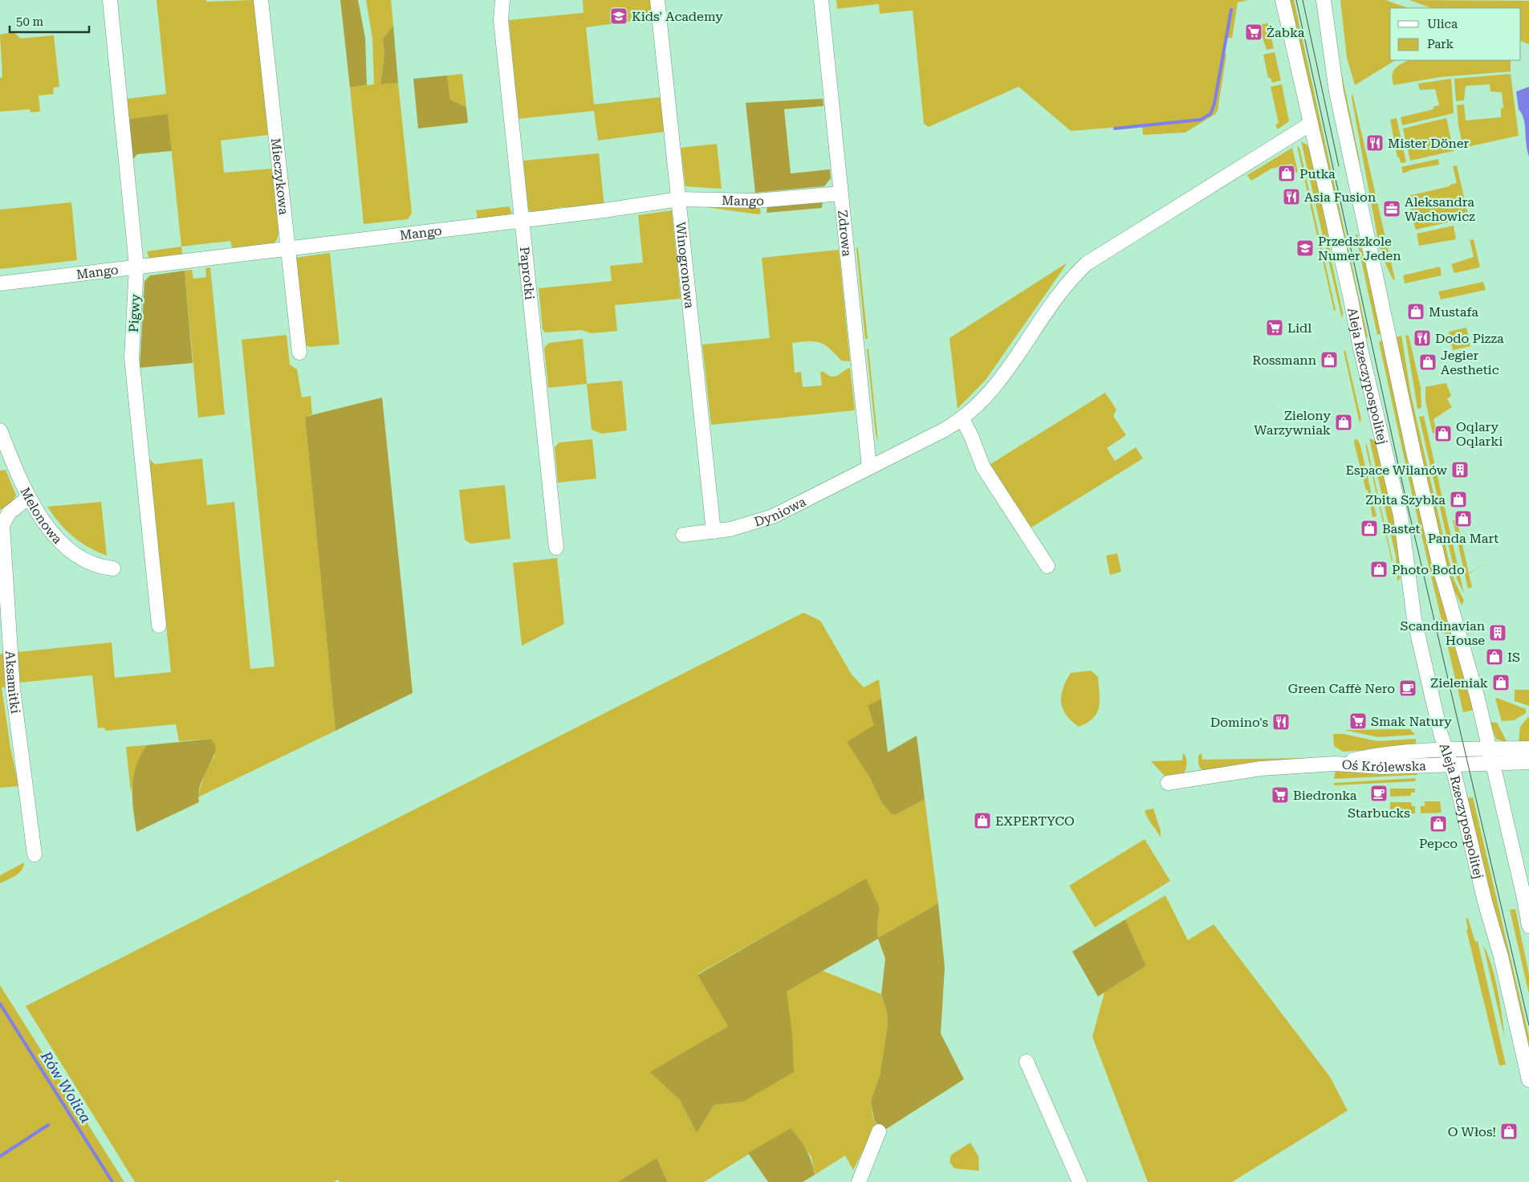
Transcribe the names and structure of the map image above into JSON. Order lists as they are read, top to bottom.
{
  "streets": {
    "street": [
      "Mieczykowa",
      "Mango",
      "Zdrowa",
      "Winogronowa",
      "Paprotki",
      "Pigwy",
      "Aleja Rzeczypospolitej",
      "Dyniowa",
      "Melonowa",
      "Aksamitki",
      "Oś Królewska"
    ]
  },
  "crossings": [
    ["Mieczykowa", "Mango"],
    ["Mango", "Zdrowa"],
    ["Mango", "Winogronowa"],
    ["Mango", "Paprotki"],
    ["Mango", "Pigwy"],
    ["Zdrowa", "Dyniowa"],
    ["Winogronowa", "Dyniowa"],
    ["Aleja Rzeczypospolitej", "Dyniowa"],
    ["Aleja Rzeczypospolitej", "Oś Królewska"],
    ["Melonowa", "Aksamitki"]
  ],
  "water": ["Rów Wolica"],
  "places": {
    "school or university": ["Kids' Academy", "Przedszkole Numer Jeden"],
    "supermarket": [
      "Żabka",
      "Lidl",
      "Smak Natury",
      "Biedronka"
    ],
    "restaurant": [
      "Mister Döner",
      "Asia Fusion",
      "Dodo Pizza",
      "Domino's"
    ],
    "shop": [
      "Putka",
      "Mustafa",
      "Rossmann",
      "Jegier Aesthetic",
      "Zielony Warzywniak",
      "Oqlary Oqlarki",
      "Zbita Szybka",
      "Panda Mart",
      "Bastet",
      "Photo Bodo",
      "IS",
      "Zieleniak",
      "EXPERTYCO",
      "Pepco",
      "O Włos!"
    ],
    "office": ["Aleksandra Wachowicz"],
    "building": ["Espace Wilanów", "Scandinavian House"],
    "cafe": ["Green Caffè Nero", "Starbucks"]
  },
  "legend": ["Ulica", "Park"],
  "scale_bar": "50 m"
}
